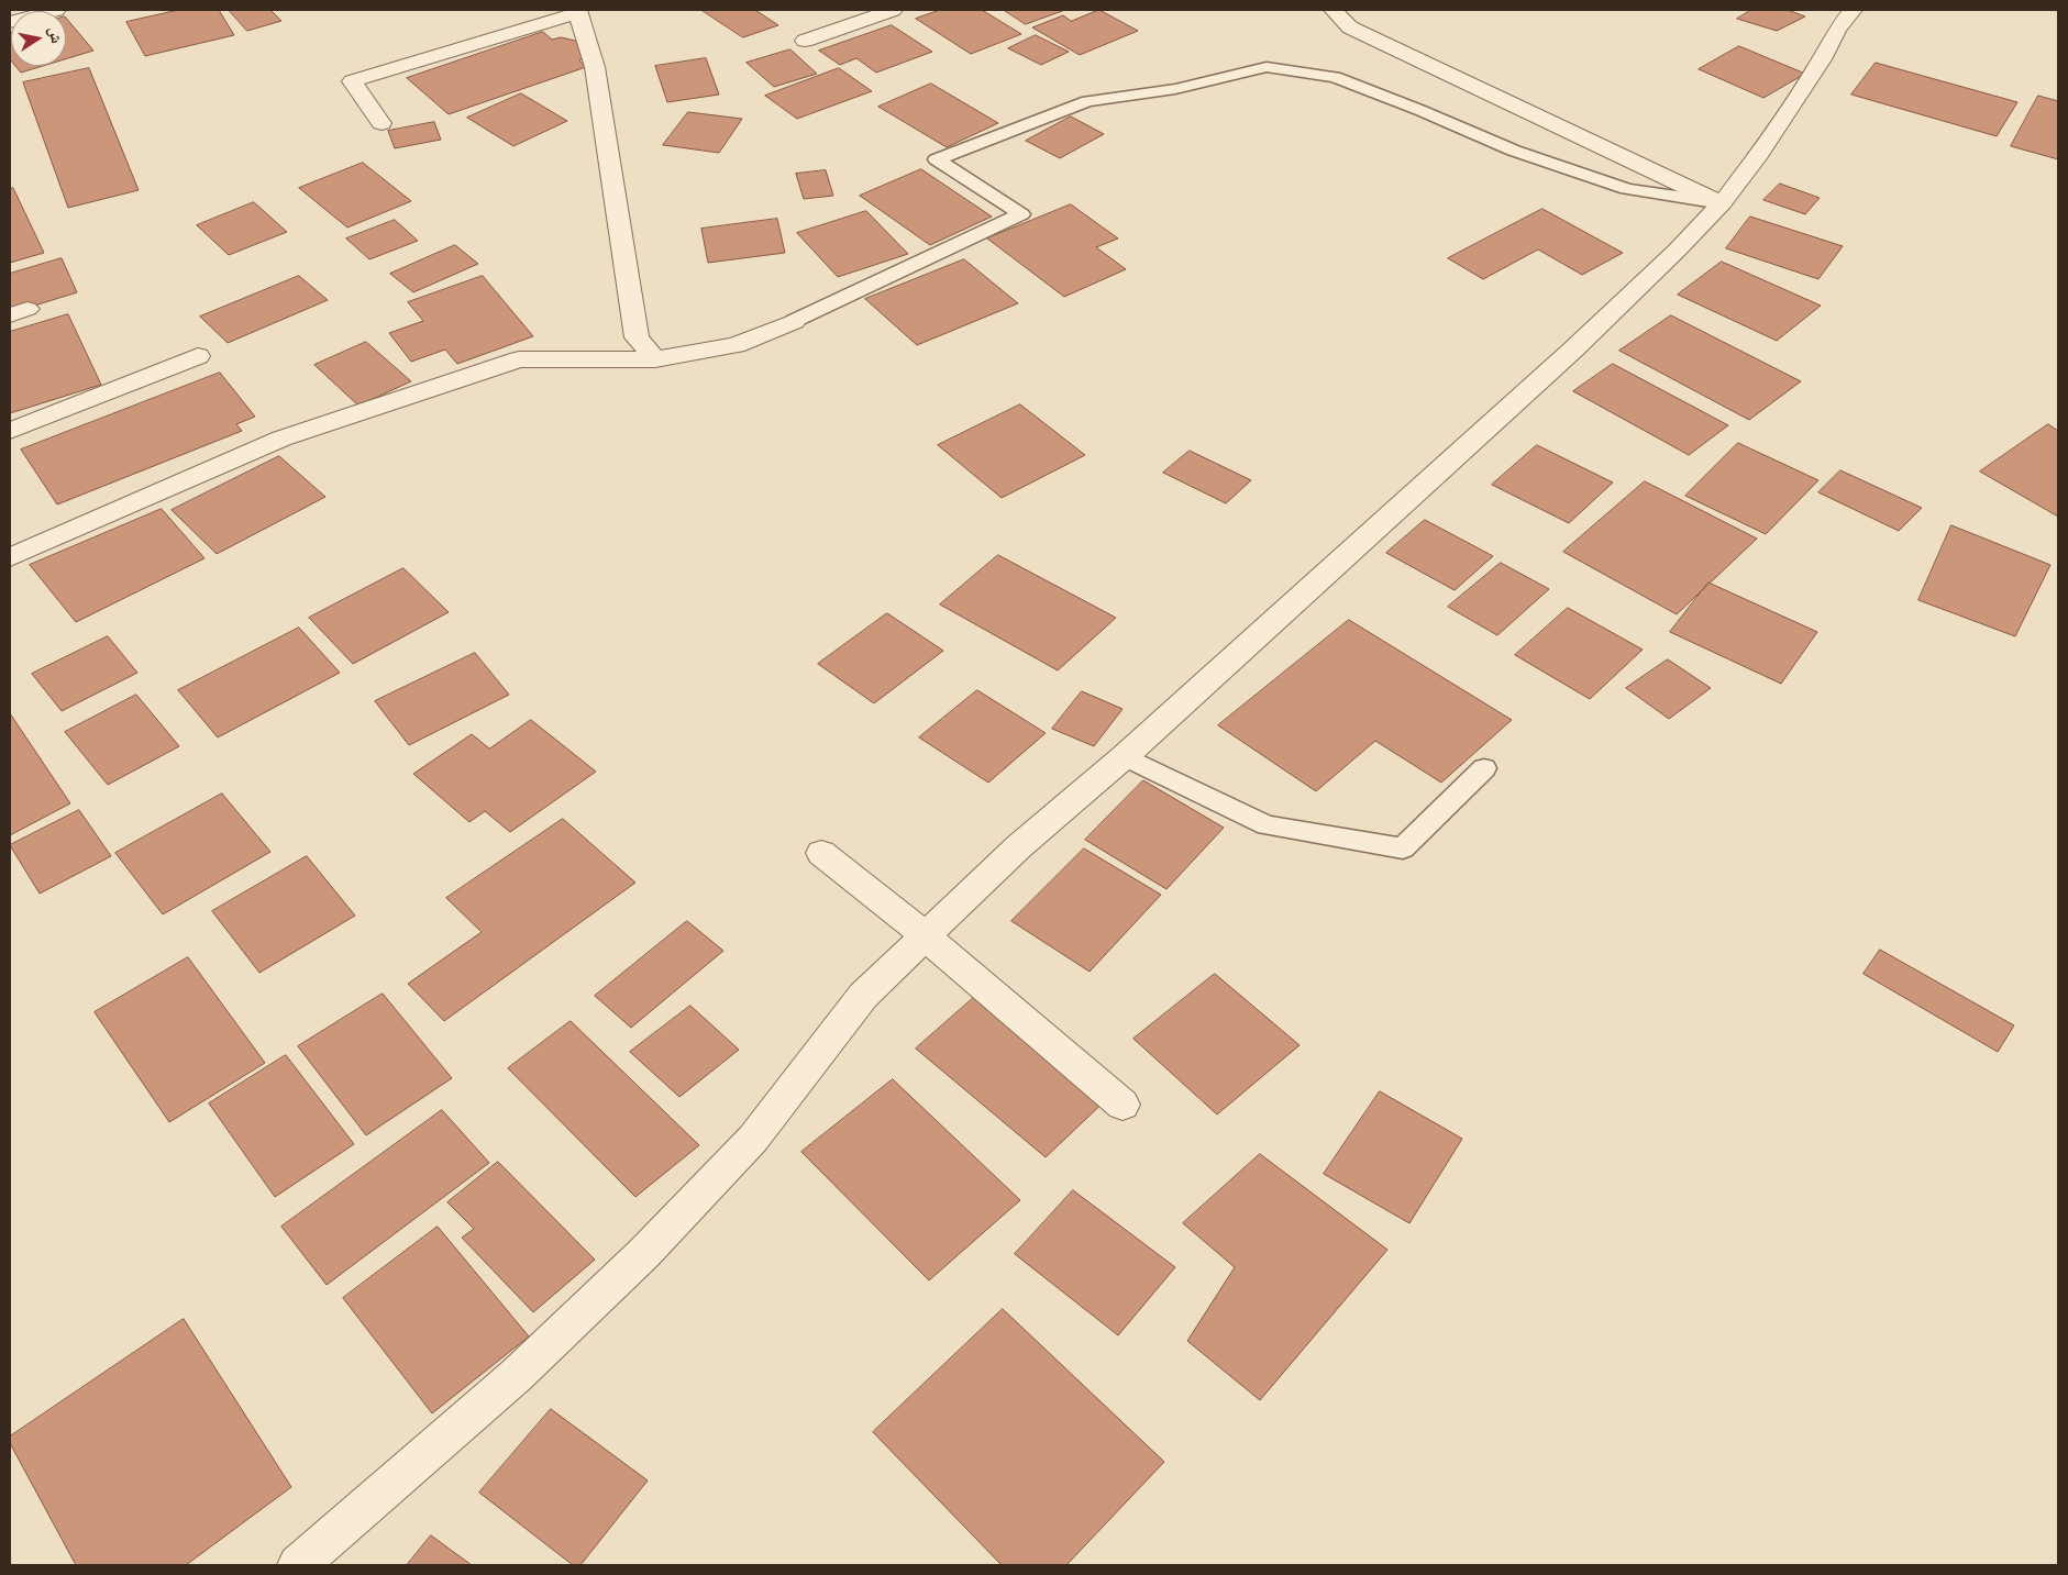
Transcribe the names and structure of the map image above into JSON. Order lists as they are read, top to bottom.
{
  "north": "right"
}
